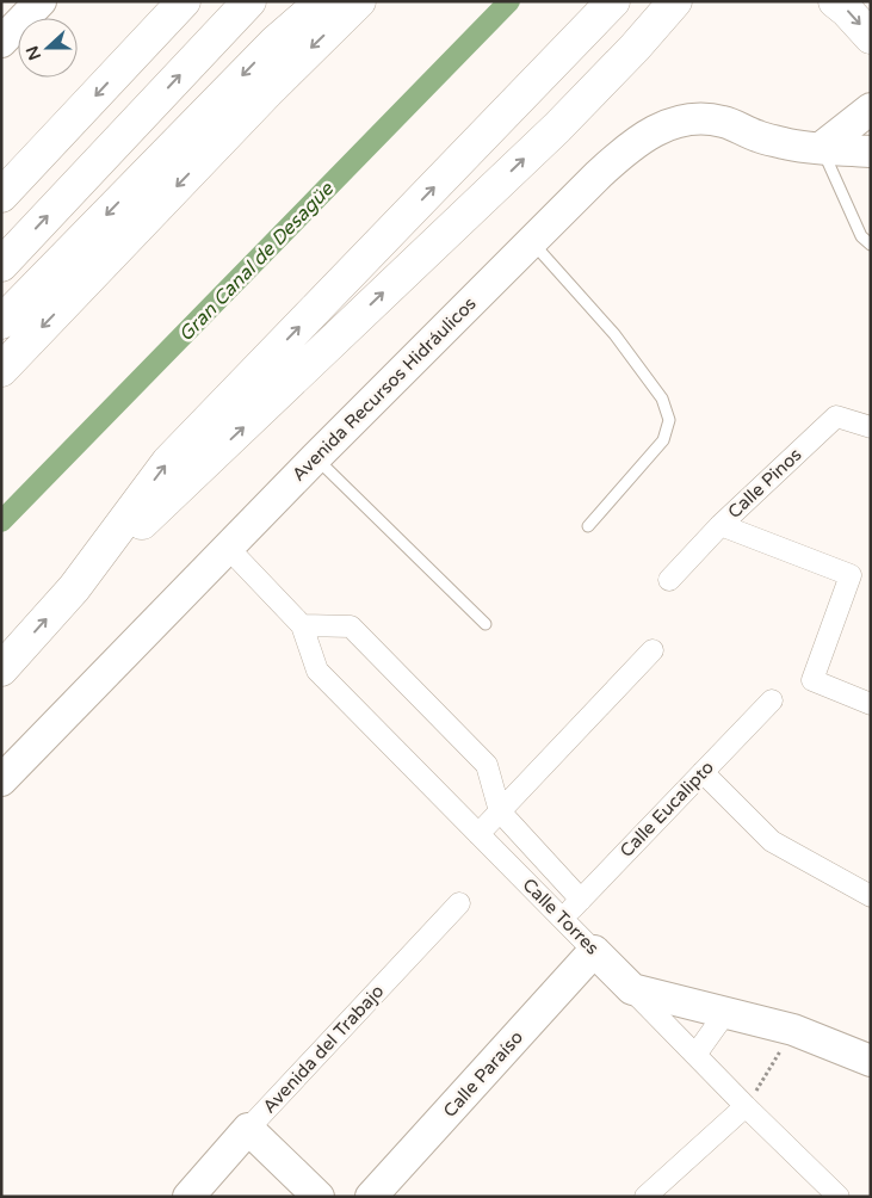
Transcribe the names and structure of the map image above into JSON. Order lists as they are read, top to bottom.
{
  "streets": {
    "main road": [
      "Avenida Recursos Hidráulicos",
      "Calle Torres",
      "Avenida del Trabajo",
      "Calle Paraíso"
    ],
    "street": ["Calle Pinos", "Calle Eucalipto"]
  },
  "crossings": [
    ["Avenida Recursos Hidráulicos", "Calle Torres"],
    ["Calle Eucalipto", "Calle Torres"],
    ["Calle Torres", "Calle Paraíso"]
  ],
  "water": ["Gran Canal de Desagüe"],
  "north": "left"
}
